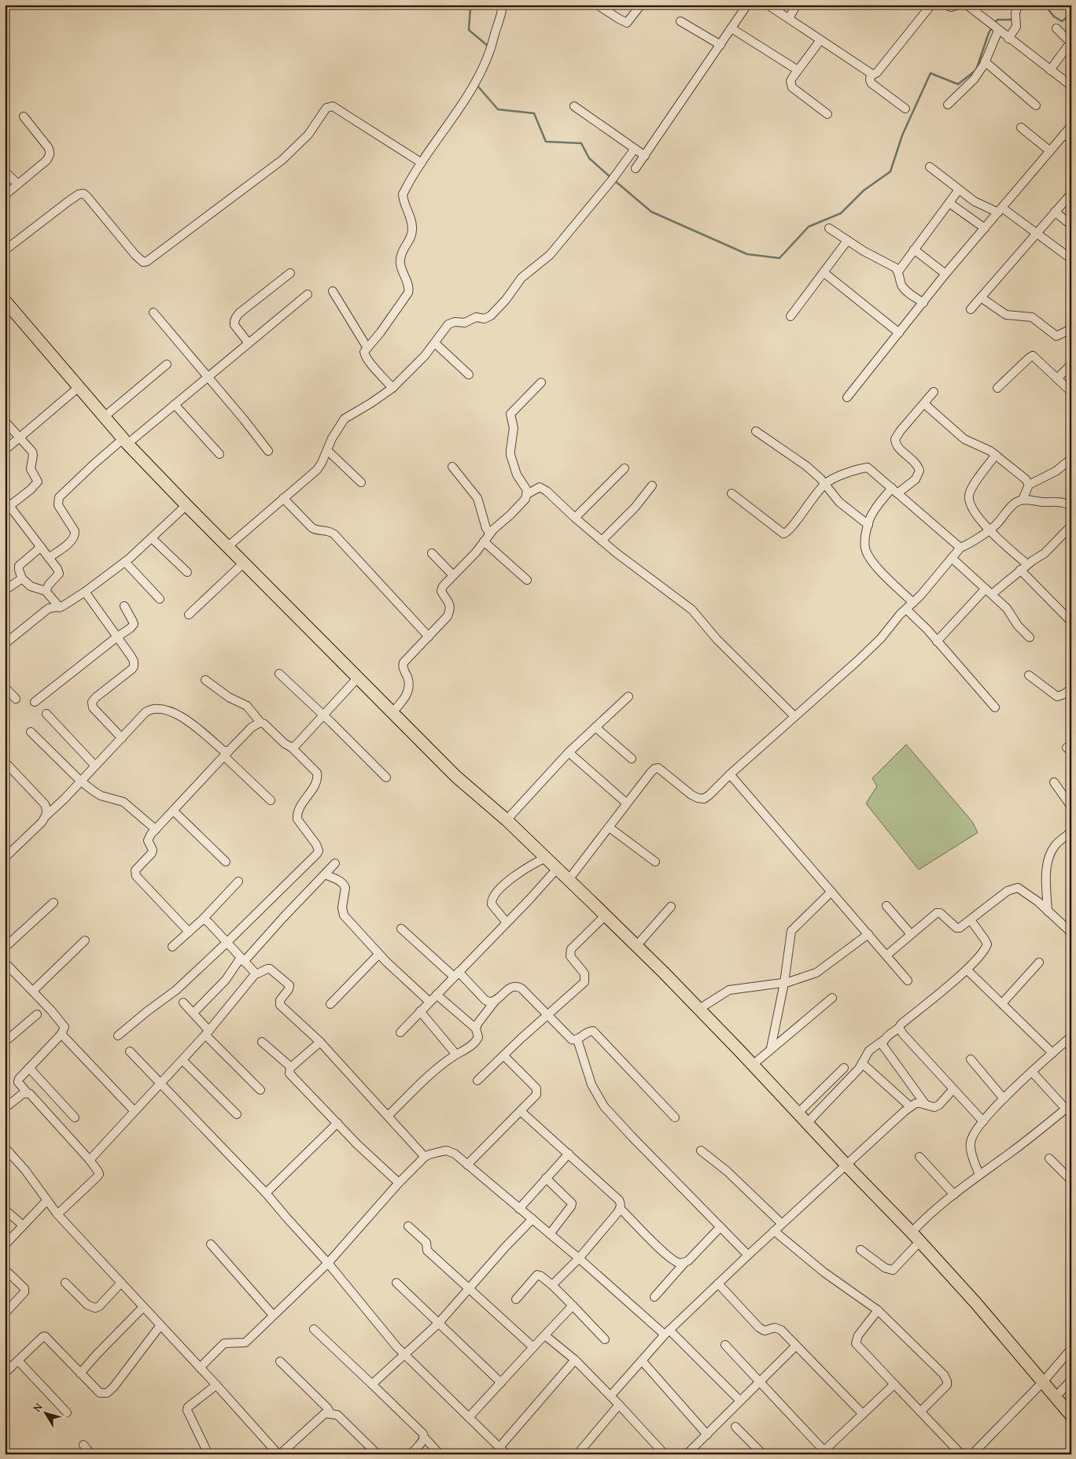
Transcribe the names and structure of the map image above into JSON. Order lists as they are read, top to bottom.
{
  "north": "top left"
}
